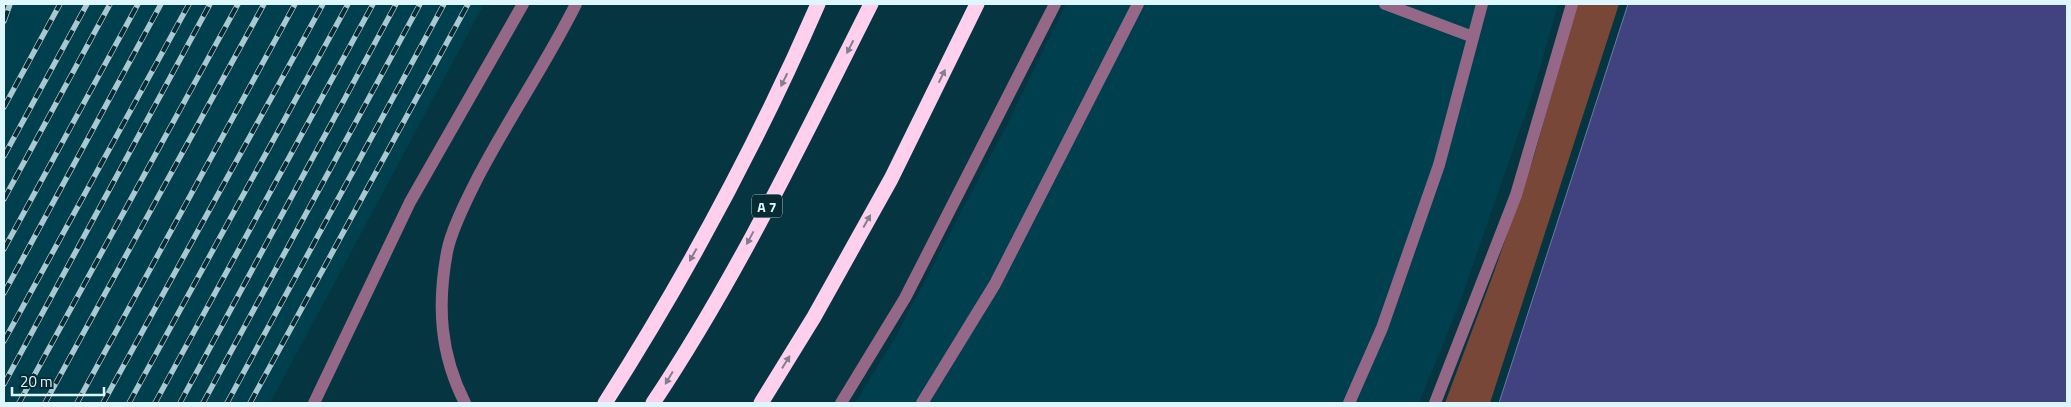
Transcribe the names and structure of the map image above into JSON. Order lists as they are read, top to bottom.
{
  "streets": {
    "highway": ["A 7"]
  },
  "scale_bar": "20 m"
}
